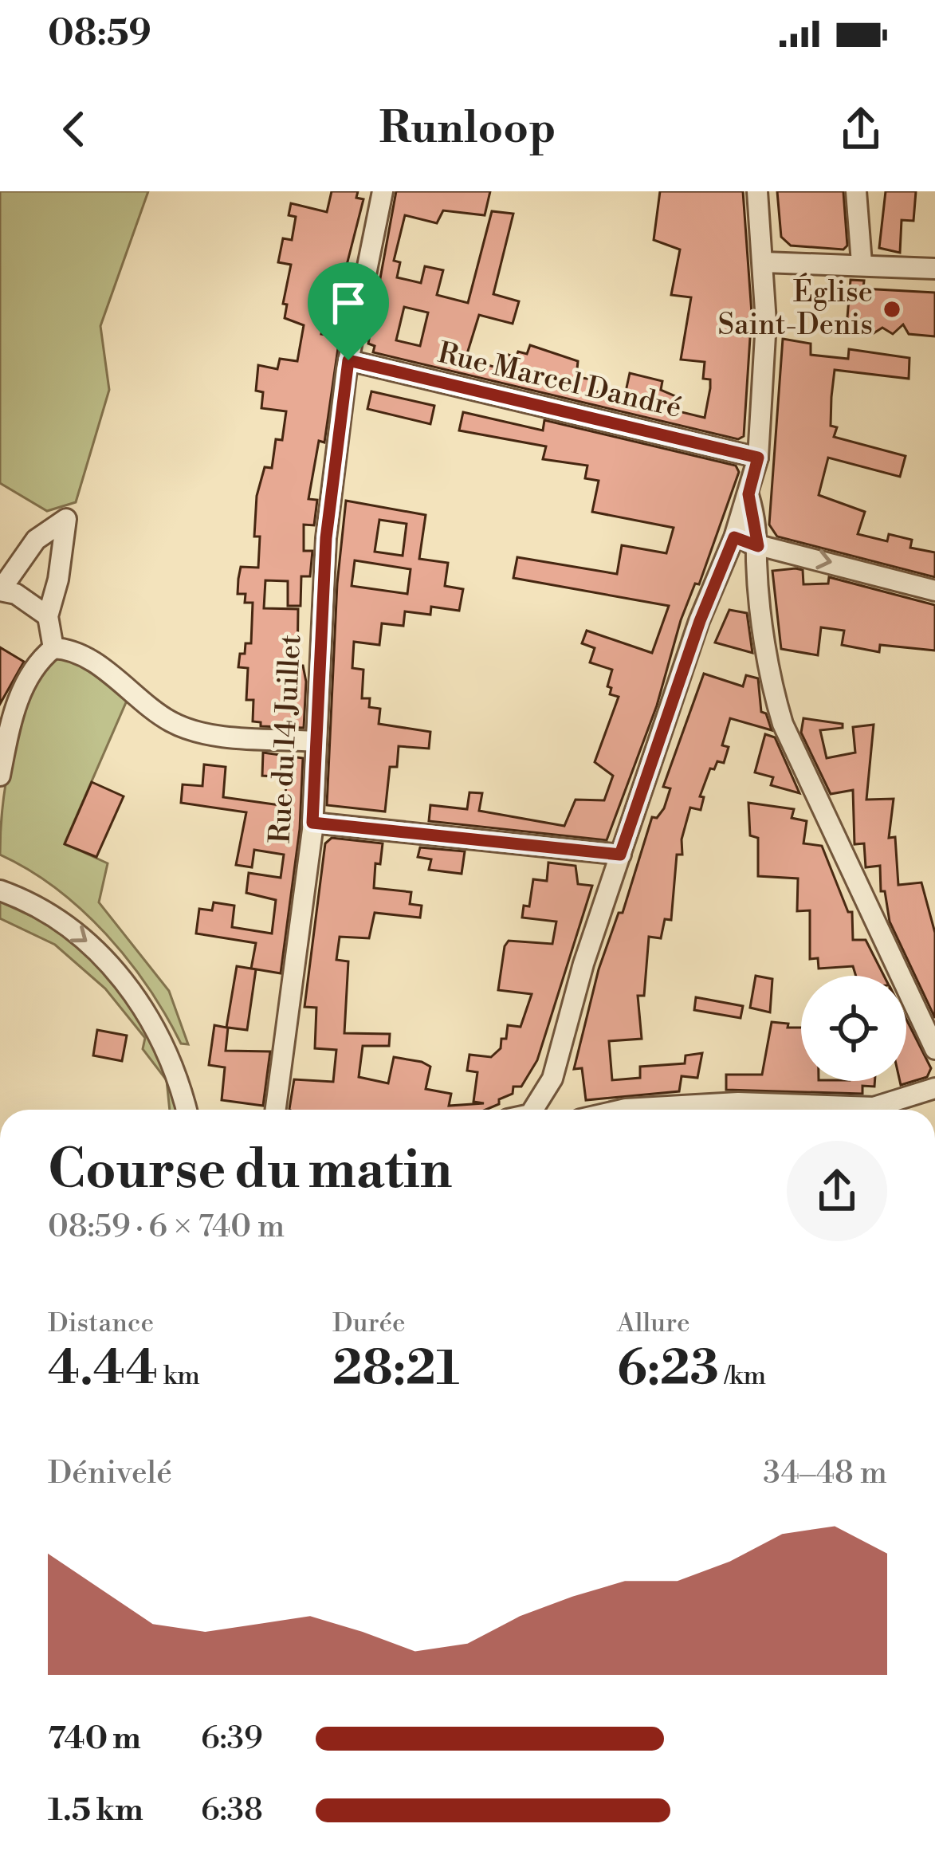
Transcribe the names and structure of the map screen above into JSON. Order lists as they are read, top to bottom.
{
  "streets": {
    "street": ["Rue Marcel Dandré", "Rue du 14 Juillet"]
  },
  "crossings": [
    ["Rue Marcel Dandré", "Rue du 14 Juillet"]
  ],
  "places": ["Église Saint-Denis"],
  "page": {
    "status": "08:59",
    "header": "Runloop",
    "heading": ["Course du matin", "08:59 · 6 × 740 m"],
    "stats": [
      ["Distance", "4.44 km"],
      ["Durée", "28:21"],
      ["Allure", "6:23 /km"]
    ],
    "chart": ["Dénivelé", "34–48 m"],
    "list": [
      {
        "name": "740 m",
        "note": "6:39"
      },
      {
        "name": "1.5 km",
        "note": "6:38"
      }
    ]
  }
}
